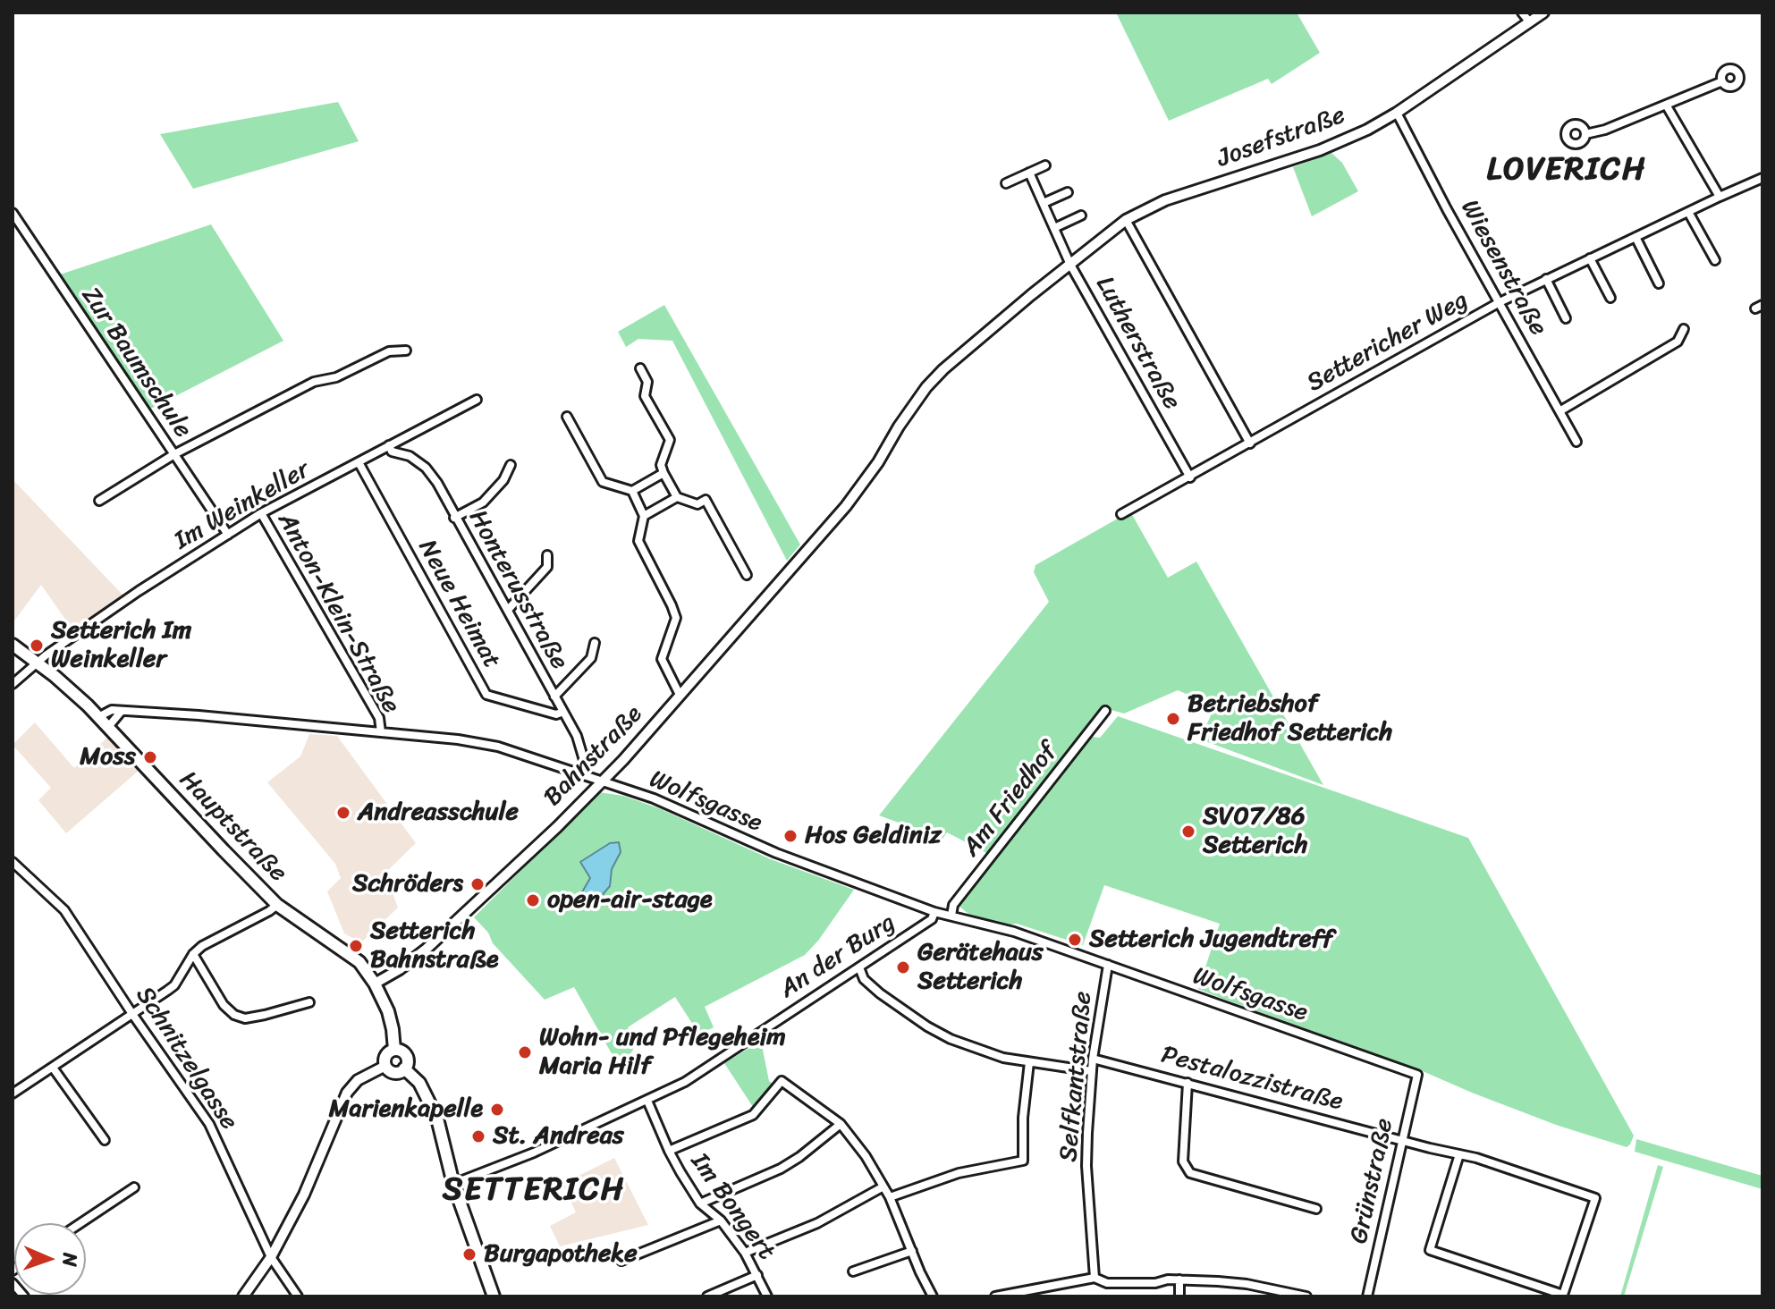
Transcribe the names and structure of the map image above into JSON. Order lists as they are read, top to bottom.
{
  "streets": {
    "main road": ["Hauptstraße"],
    "street": [
      "Josefstraße",
      "Wiesenstraße",
      "Settericher Weg",
      "Lutherstraße",
      "Zur Baumschule",
      "Im Weinkeller",
      "Honterusstraße",
      "Neue Heimat",
      "Anton-Klein-Straße",
      "Bahnstraße",
      "Am Friedhof",
      "Wolfsgasse",
      "An der Burg",
      "Schnitzelgasse",
      "Selfkantstraße",
      "Pestalozzistraße",
      "Grünstraße",
      "Im Bongert"
    ]
  },
  "crossings": [
    ["Josefstraße", "Wiesenstraße"],
    ["Josefstraße", "Lutherstraße"],
    ["Josefstraße", "Bahnstraße"],
    ["Wiesenstraße", "Settericher Weg"],
    ["Settericher Weg", "Lutherstraße"],
    ["Zur Baumschule", "Im Weinkeller"],
    ["Im Weinkeller", "Honterusstraße"],
    ["Im Weinkeller", "Neue Heimat"],
    ["Im Weinkeller", "Anton-Klein-Straße"],
    ["Im Weinkeller", "Hauptstraße"],
    ["Honterusstraße", "Neue Heimat"],
    ["Honterusstraße", "Wolfsgasse"],
    ["Anton-Klein-Straße", "Wolfsgasse"],
    ["Bahnstraße", "Wolfsgasse"],
    ["Bahnstraße", "Hauptstraße"],
    ["Am Friedhof", "Wolfsgasse"],
    ["Wolfsgasse", "Hauptstraße"],
    ["Wolfsgasse", "An der Burg"],
    ["Wolfsgasse", "Selfkantstraße"],
    ["Wolfsgasse", "Grünstraße"],
    ["An der Burg", "Im Bongert"],
    ["Selfkantstraße", "Pestalozzistraße"],
    ["Pestalozzistraße", "Grünstraße"]
  ],
  "districts": ["LOVERICH", "SETTERICH"],
  "places": [
    "Setterich Im Weinkeller",
    "Betriebshof Friedhof Setterich",
    "Moss",
    "Andreasschule",
    "SV07/86 Setterich",
    "Hos Geldiniz",
    "Schröders",
    "open-air-stage",
    "Setterich Jugendtreff",
    "Setterich Bahnstraße",
    "Gerätehaus Setterich",
    "Wohn- und Pflegeheim Maria Hilf",
    "Marienkapelle",
    "St. Andreas",
    "Burgapotheke"
  ],
  "north": "right"
}
